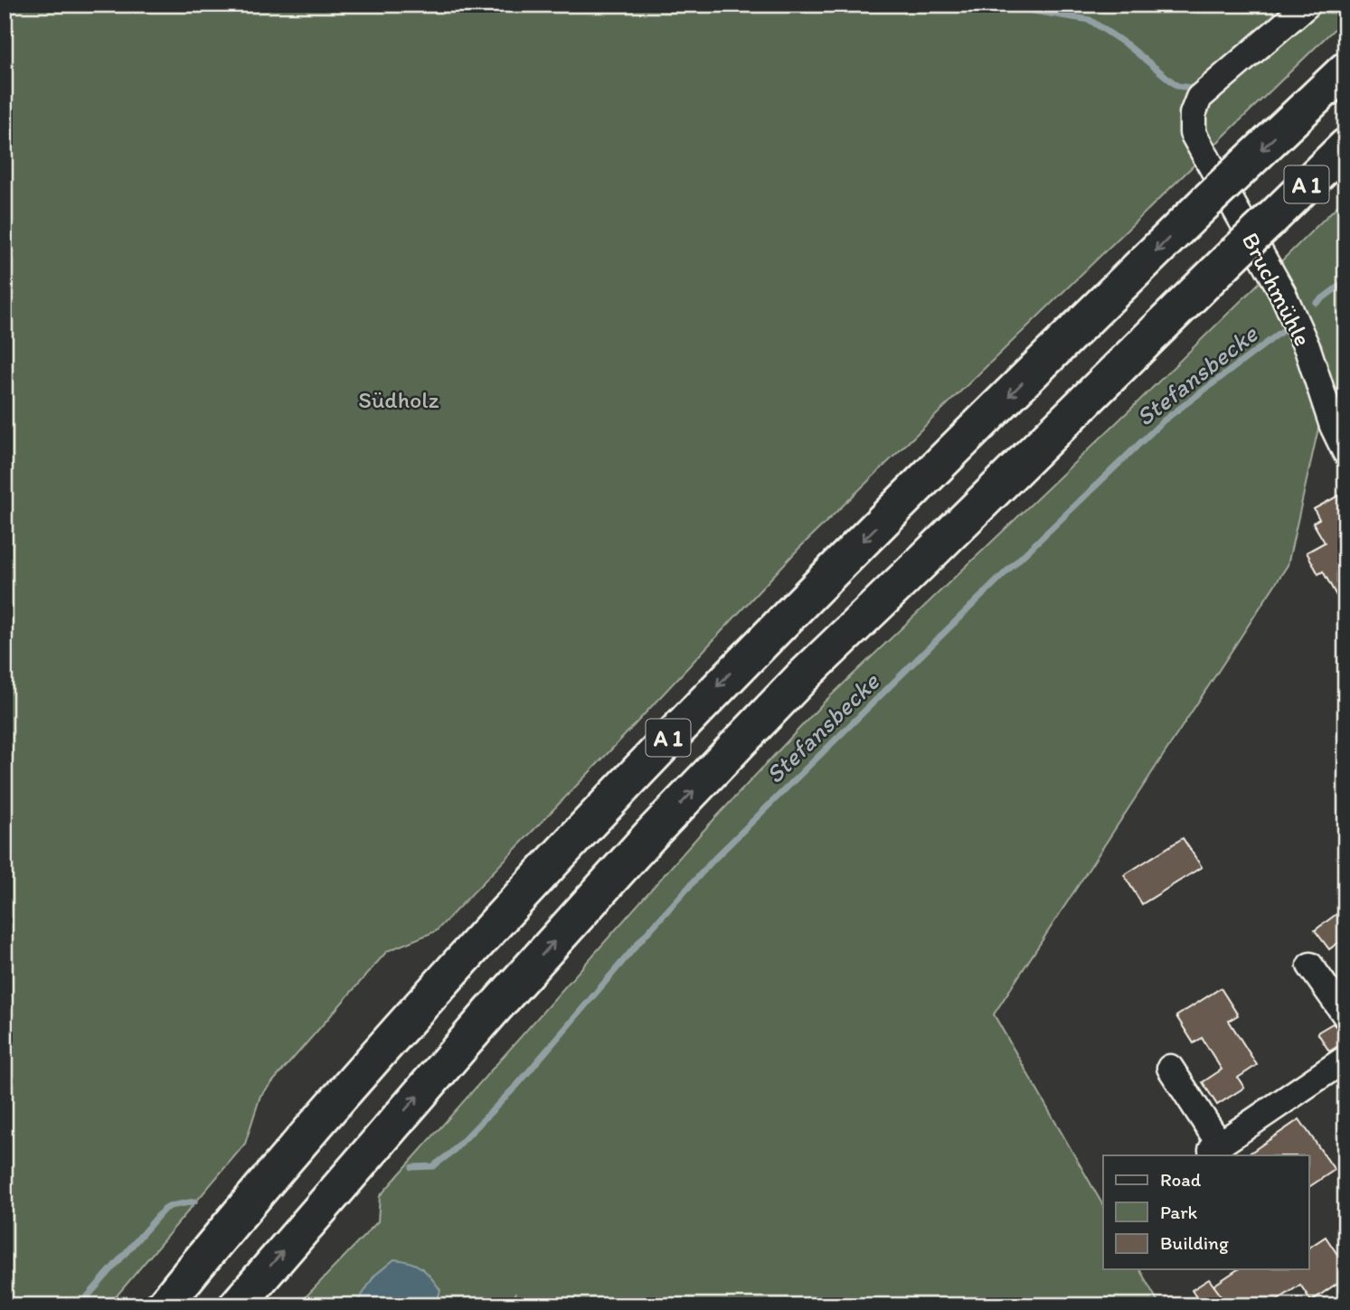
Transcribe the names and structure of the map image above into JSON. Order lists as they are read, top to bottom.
{
  "streets": {
    "highway": ["A 1"],
    "street": ["Bruchmühle"]
  },
  "water": ["Stefansbecke"],
  "parks": ["Südholz"],
  "legend": ["Road", "Park", "Building"]
}
